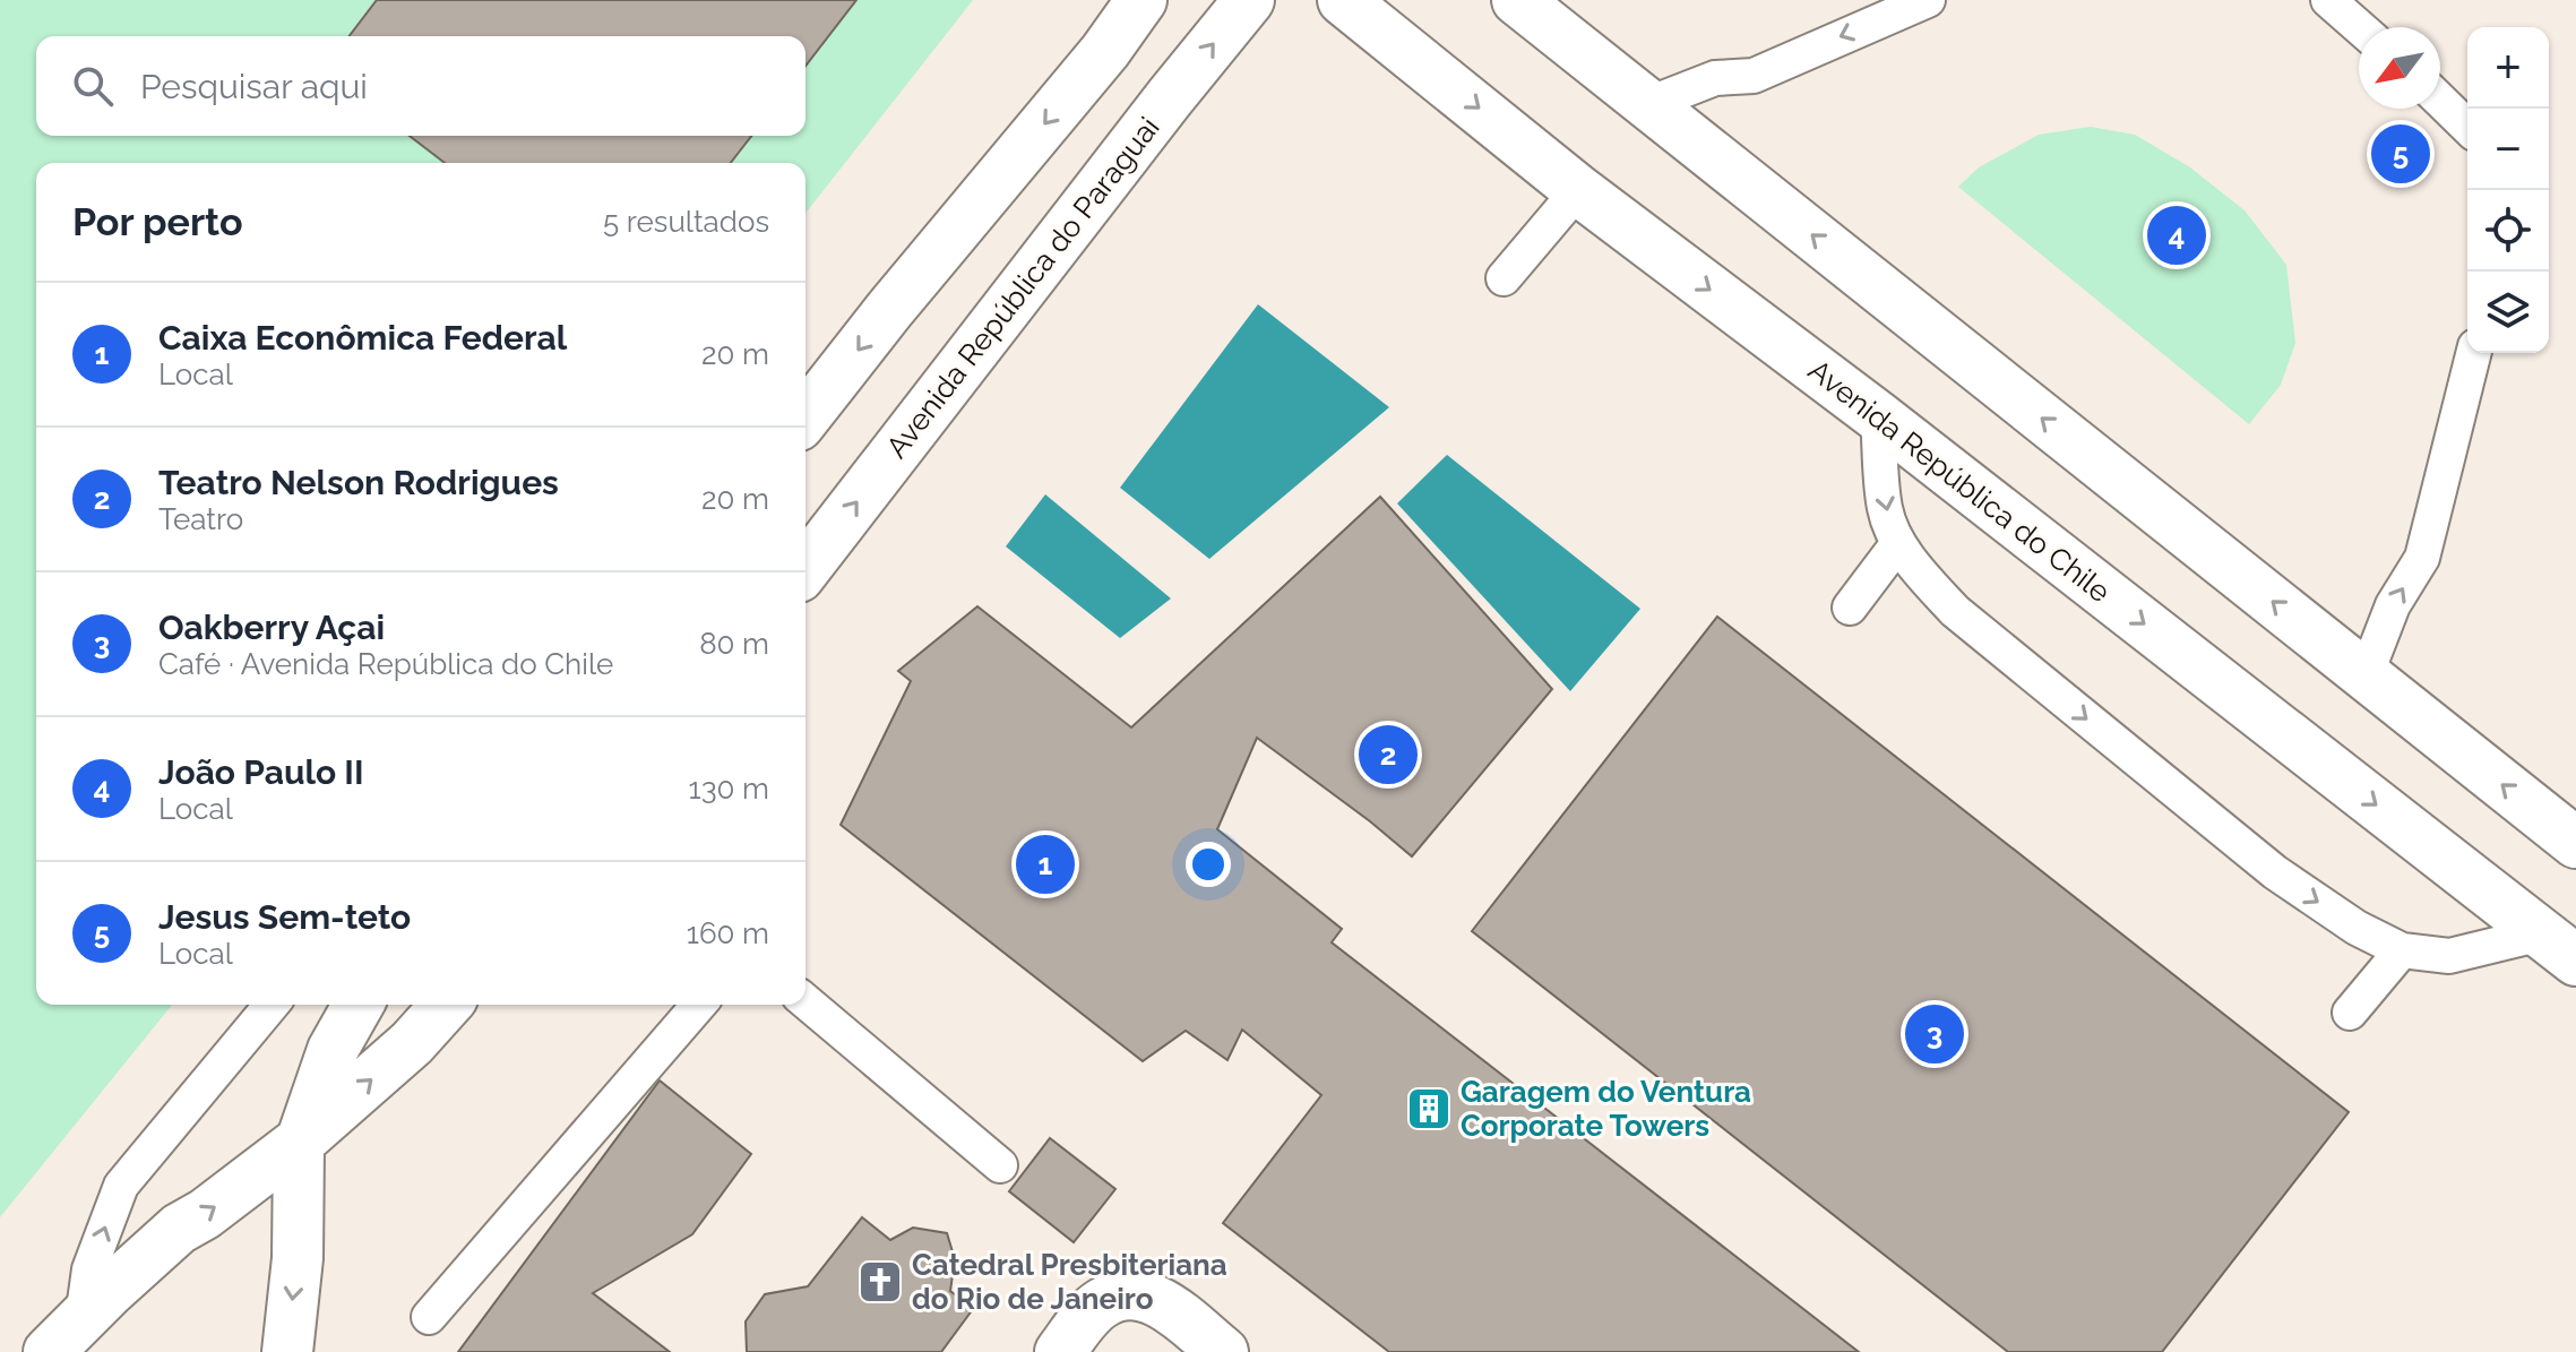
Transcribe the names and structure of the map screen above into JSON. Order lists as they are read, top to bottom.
{
  "streets": {
    "main road": ["Avenida República do Paraguai", "Avenida República do Chile"]
  },
  "places": {
    "building": ["Garagem do Ventura Corporate Towers"],
    "church": ["Catedral Presbiteriana do Rio de Janeiro"]
  },
  "north": "bottom left",
  "page": {
    "map_buttons": ["+", "−"],
    "search": "Pesquisar aqui",
    "pins": [
      "5",
      "4",
      "2",
      "1",
      "3"
    ],
    "heading": ["Por perto", "5 resultados"],
    "list": [
      {
        "mark": "1",
        "name": "Caixa Econômica Federal",
        "note": "Local",
        "value": "20 m"
      },
      {
        "mark": "2",
        "name": "Teatro Nelson Rodrigues",
        "note": "Teatro",
        "value": "20 m"
      },
      {
        "mark": "3",
        "name": "Oakberry Açai",
        "note": "Café · Avenida República do Chile",
        "value": "80 m"
      },
      {
        "mark": "4",
        "name": "João Paulo II",
        "note": "Local",
        "value": "130 m"
      },
      {
        "mark": "5",
        "name": "Jesus Sem-teto",
        "note": "Local",
        "value": "160 m"
      }
    ]
  }
}
